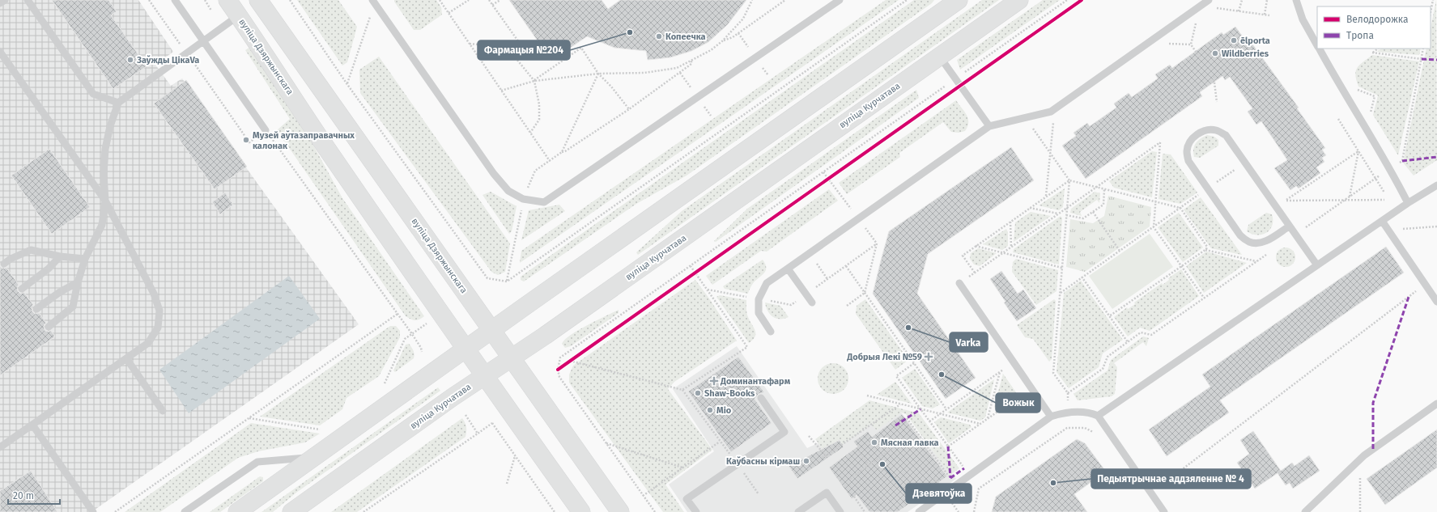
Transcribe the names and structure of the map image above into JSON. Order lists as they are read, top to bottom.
{
  "streets": {
    "main road": ["вуліца Дзяржынскага", "вуліца Курчатава"]
  },
  "crossings": [
    ["вуліца Дзяржынскага", "вуліца Курчатава"]
  ],
  "places": {
    "other": [
      "Фармацыя №204",
      "Копеечка",
      "ēlporta",
      "Wildberries",
      "Заўжды ЦiкаVa",
      "Музей аўтазаправачных калонак",
      "Varka",
      "Вожык",
      "Shaw-Books",
      "Mio",
      "Мясная лавка",
      "Каўбасны кірмаш",
      "Дзевятоўка",
      "Педыятрычнае аддзяленне № 4"
    ],
    "health": ["Добрыя Лекі №59", "Доминантафарм"]
  },
  "legend": ["Велодорожка", "Тропа"],
  "scale_bar": "20 m"
}
